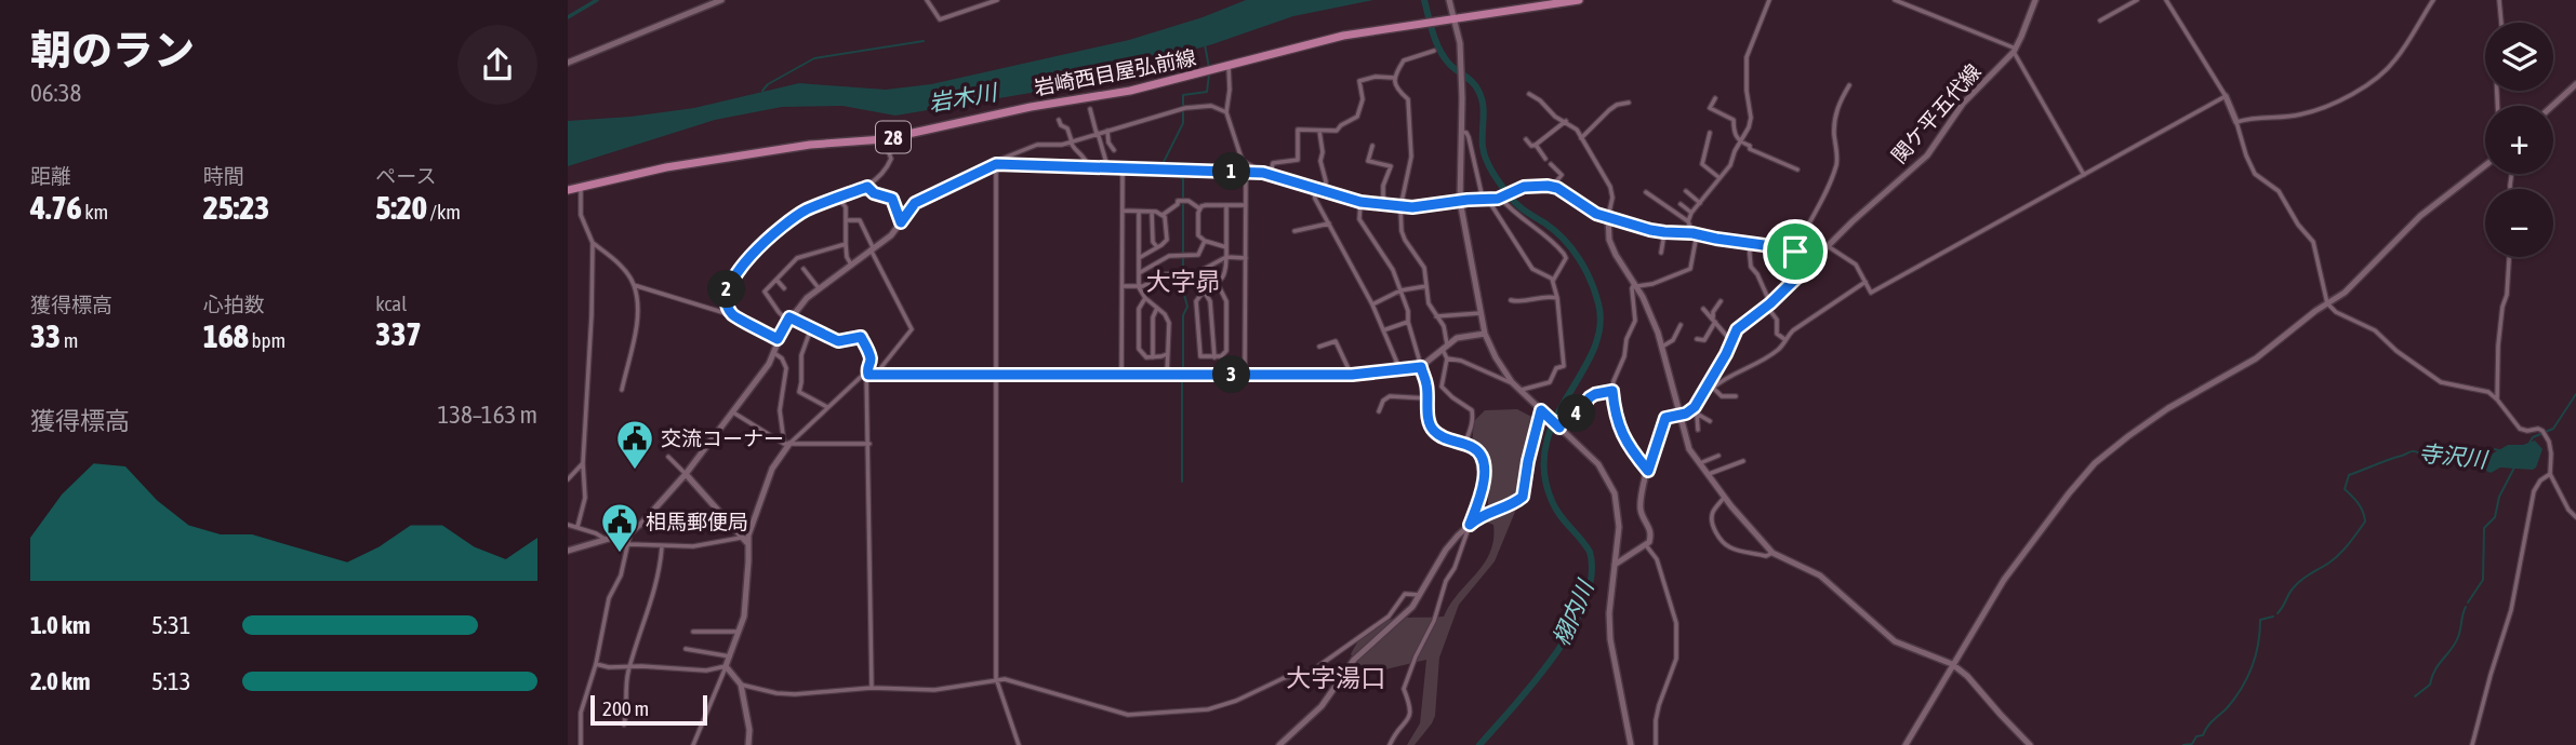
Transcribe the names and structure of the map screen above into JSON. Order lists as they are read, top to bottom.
{
  "streets": {
    "main road": ["岩崎西目屋弘前線", "28"],
    "street": ["関ケ平五代線"]
  },
  "districts": ["大字昴", "大字湯口"],
  "water": ["岩木川", "寺沢川", "栩内川"],
  "places": {
    "public building": ["交流コーナー", "相馬郵便局"]
  },
  "scale_bar": "200 m",
  "page": {
    "heading": ["朝のラン", "06:38"],
    "map_buttons": ["+", "−"],
    "stats": [
      ["距離", "4.76 km"],
      ["時間", "25:23"],
      ["ペース", "5:20 /km"],
      ["獲得標高", "33 m"],
      ["心拍数", "168 bpm"],
      ["kcal", "337"]
    ],
    "pins": [
      "1",
      "2",
      "3",
      "4"
    ],
    "chart": ["獲得標高", "138–163 m"],
    "list": [
      {
        "name": "1.0 km",
        "note": "5:31"
      },
      {
        "name": "2.0 km",
        "note": "5:13"
      }
    ],
    "scale": "200 m"
  }
}
